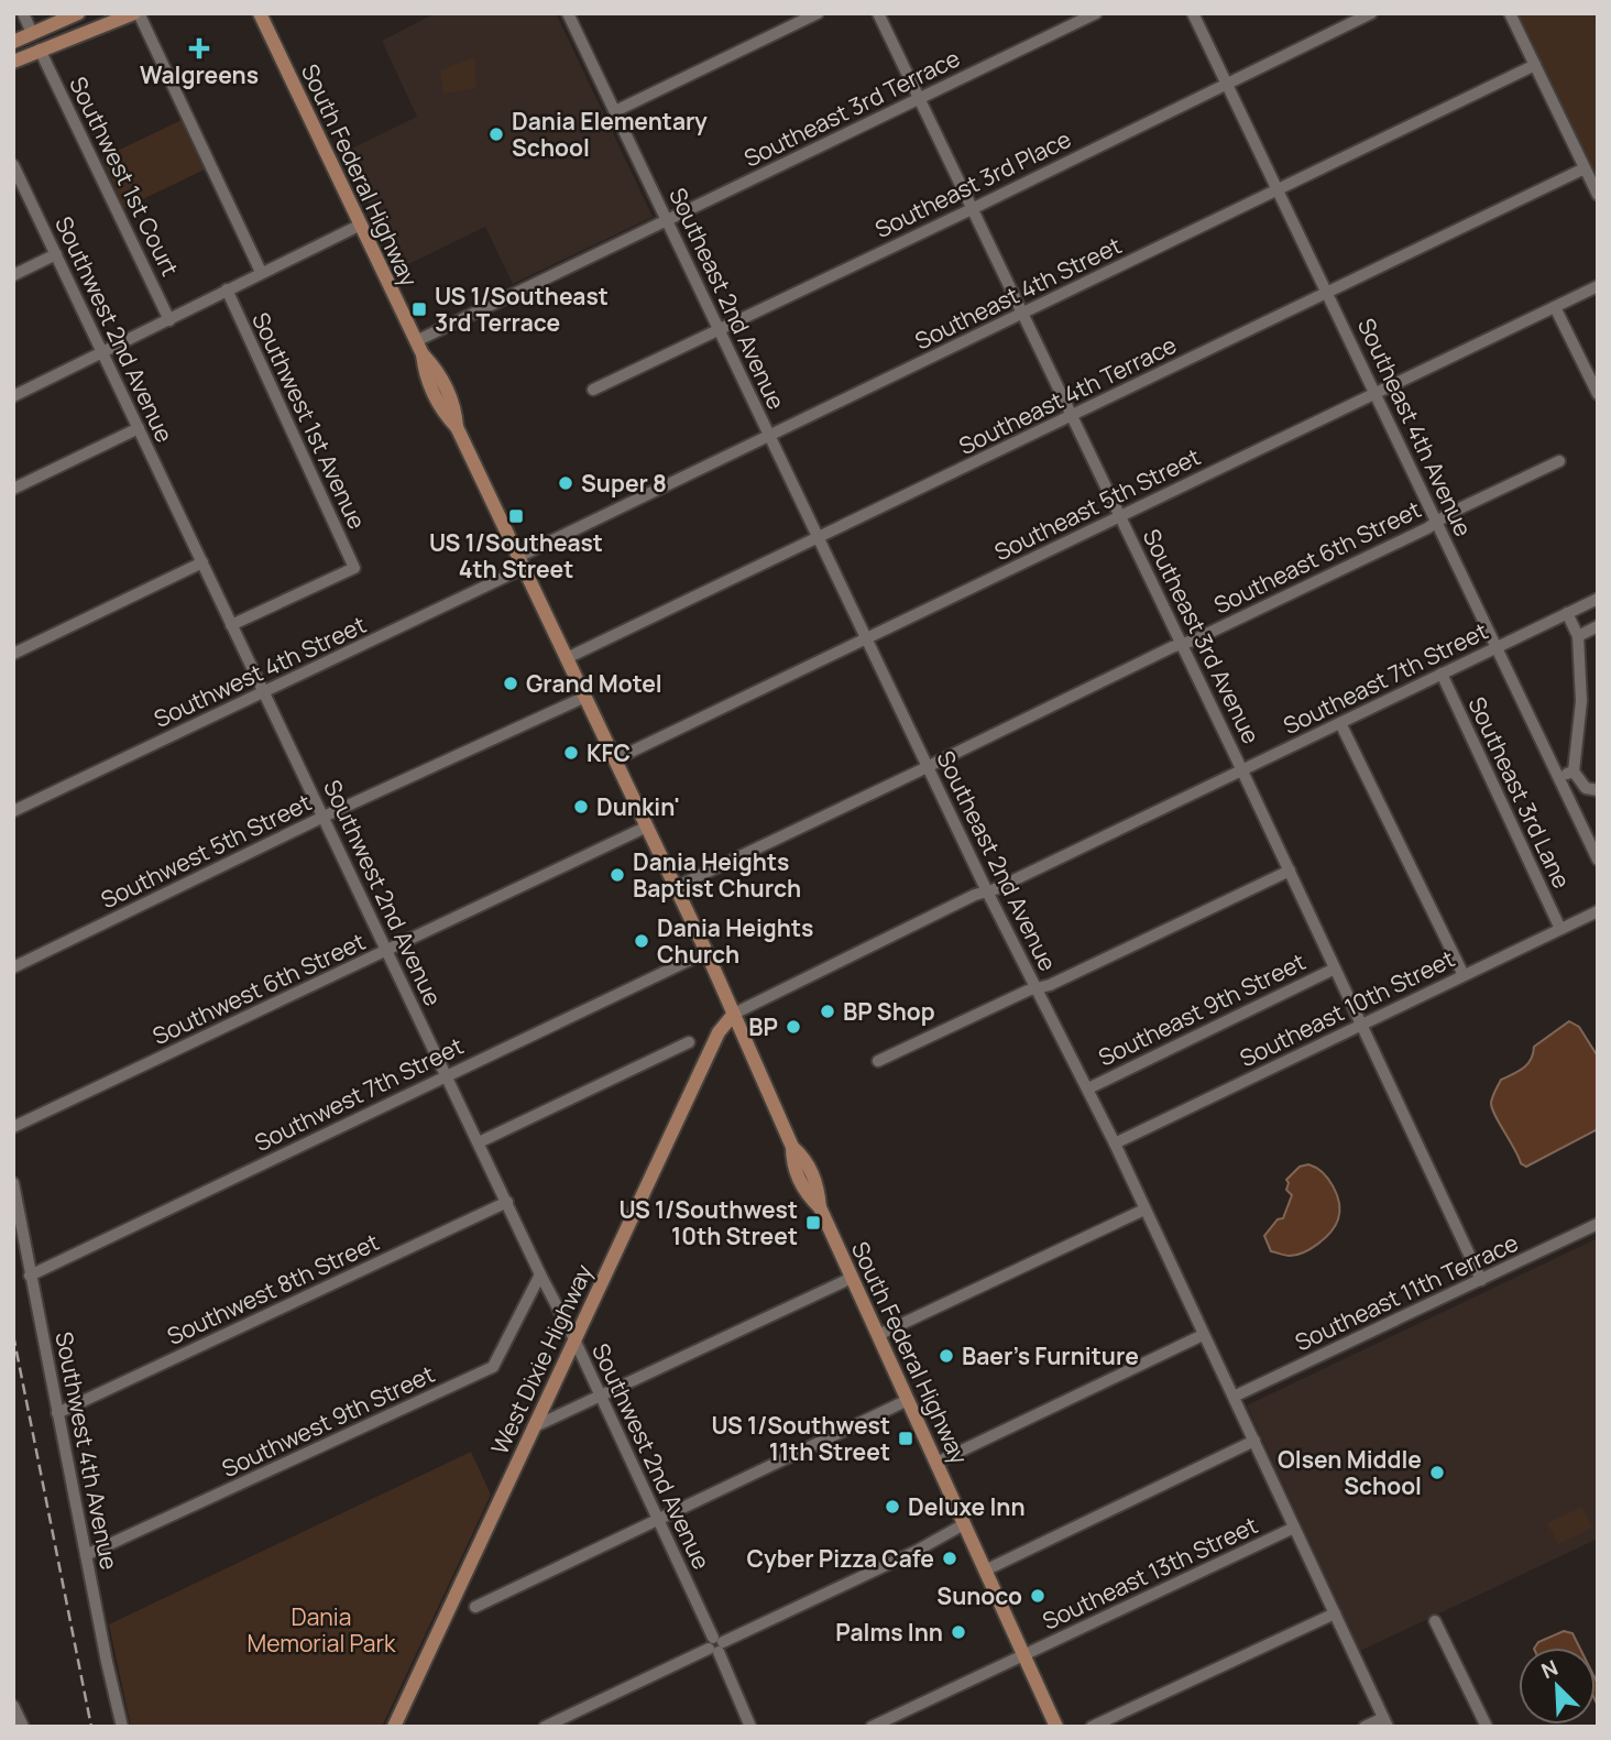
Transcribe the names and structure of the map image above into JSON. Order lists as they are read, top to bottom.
{
  "streets": {
    "main road": ["South Federal Highway", "West Dixie Highway"],
    "street": [
      "Southeast 3rd Terrace",
      "Southwest 1st Court",
      "Southeast 3rd Place",
      "Southeast 4th Street",
      "Southeast 2nd Avenue",
      "Southwest 2nd Avenue",
      "Southeast 4th Terrace",
      "Southwest 1st Avenue",
      "Southeast 4th Avenue",
      "Southeast 5th Street",
      "Southeast 6th Street",
      "Southeast 3rd Avenue",
      "Southwest 4th Street",
      "Southeast 7th Street",
      "Southeast 3rd Lane",
      "Southwest 5th Street",
      "Southwest 6th Street",
      "Southeast 10th Street",
      "Southeast 9th Street",
      "Southwest 7th Street",
      "Southwest 8th Street",
      "Southeast 11th Terrace",
      "Southwest 9th Street",
      "Southwest 4th Avenue",
      "Southeast 13th Street"
    ]
  },
  "crossings": [
    ["Southeast 3rd Terrace", "South Federal Highway"],
    ["Southeast 3rd Terrace", "Southeast 2nd Avenue"],
    ["Southeast 3rd Terrace", "Southeast 3rd Avenue"],
    ["South Federal Highway", "Southeast 4th Street"],
    ["South Federal Highway", "Southeast 4th Terrace"],
    ["South Federal Highway", "Southeast 5th Street"],
    ["South Federal Highway", "Southeast 6th Street"],
    ["South Federal Highway", "Southwest 4th Street"],
    ["South Federal Highway", "Southeast 7th Street"],
    ["South Federal Highway", "Southwest 5th Street"],
    ["South Federal Highway", "Southwest 6th Street"],
    ["South Federal Highway", "Southwest 7th Street"],
    ["South Federal Highway", "West Dixie Highway"],
    ["South Federal Highway", "Southeast 13th Street"],
    ["Southeast 3rd Place", "Southeast 2nd Avenue"],
    ["Southeast 3rd Place", "Southeast 4th Avenue"],
    ["Southeast 3rd Place", "Southeast 3rd Avenue"],
    ["Southeast 4th Street", "Southeast 2nd Avenue"],
    ["Southeast 4th Street", "Southeast 4th Avenue"],
    ["Southeast 4th Street", "Southeast 3rd Avenue"],
    ["Southeast 4th Street", "Southwest 4th Street"],
    ["Southeast 2nd Avenue", "Southeast 4th Terrace"],
    ["Southeast 2nd Avenue", "Southeast 5th Street"],
    ["Southeast 2nd Avenue", "Southeast 6th Street"],
    ["Southeast 2nd Avenue", "Southeast 7th Street"],
    ["Southeast 2nd Avenue", "Southeast 10th Street"],
    ["Southeast 2nd Avenue", "Southeast 9th Street"],
    ["Southeast 2nd Avenue", "Southeast 11th Terrace"],
    ["Southeast 2nd Avenue", "Southeast 13th Street"],
    ["Southwest 2nd Avenue", "Southwest 1st Avenue"],
    ["Southwest 2nd Avenue", "Southwest 4th Street"],
    ["Southwest 2nd Avenue", "Southwest 5th Street"],
    ["Southwest 2nd Avenue", "Southwest 6th Street"],
    ["Southwest 2nd Avenue", "Southwest 7th Street"],
    ["Southwest 2nd Avenue", "Southwest 8th Street"],
    ["Southwest 2nd Avenue", "West Dixie Highway"],
    ["Southwest 2nd Avenue", "Southwest 9th Street"],
    ["Southeast 4th Terrace", "Southeast 4th Avenue"],
    ["Southeast 4th Terrace", "Southeast 3rd Avenue"],
    ["Southeast 4th Avenue", "Southeast 5th Street"],
    ["Southeast 4th Avenue", "Southeast 6th Street"],
    ["Southeast 4th Avenue", "Southeast 7th Street"],
    ["Southeast 5th Street", "Southeast 3rd Avenue"],
    ["Southeast 6th Street", "Southeast 3rd Avenue"],
    ["Southeast 3rd Avenue", "Southeast 7th Street"],
    ["Southeast 3rd Avenue", "Southeast 10th Street"],
    ["Southeast 3rd Avenue", "Southeast 9th Street"],
    ["Southeast 3rd Avenue", "Southeast 11th Terrace"],
    ["Southeast 7th Street", "Southeast 3rd Lane"],
    ["Southeast 7th Street", "West Dixie Highway"],
    ["Southeast 3rd Lane", "Southeast 10th Street"],
    ["Southwest 7th Street", "Southwest 4th Avenue"],
    ["Southwest 8th Street", "Southwest 4th Avenue"],
    ["Southwest 9th Street", "Southwest 4th Avenue"]
  ],
  "parks": ["Dania Memorial Park"],
  "places": {
    "health": ["Walgreens"],
    "other": [
      "Dania Elementary School",
      "Super 8",
      "Grand Motel",
      "KFC",
      "Dunkin'",
      "Dania Heights Baptist Church",
      "Dania Heights Church",
      "BP Shop",
      "BP",
      "Baer's Furniture",
      "Olsen Middle School",
      "Deluxe Inn",
      "Cyber Pizza Cafe",
      "Sunoco",
      "Palms Inn"
    ],
    "transit": [
      "US 1/Southeast 3rd Terrace",
      "US 1/Southeast 4th Street",
      "US 1/Southwest 10th Street",
      "US 1/Southwest 11th Street"
    ]
  },
  "north": "top left"
}
